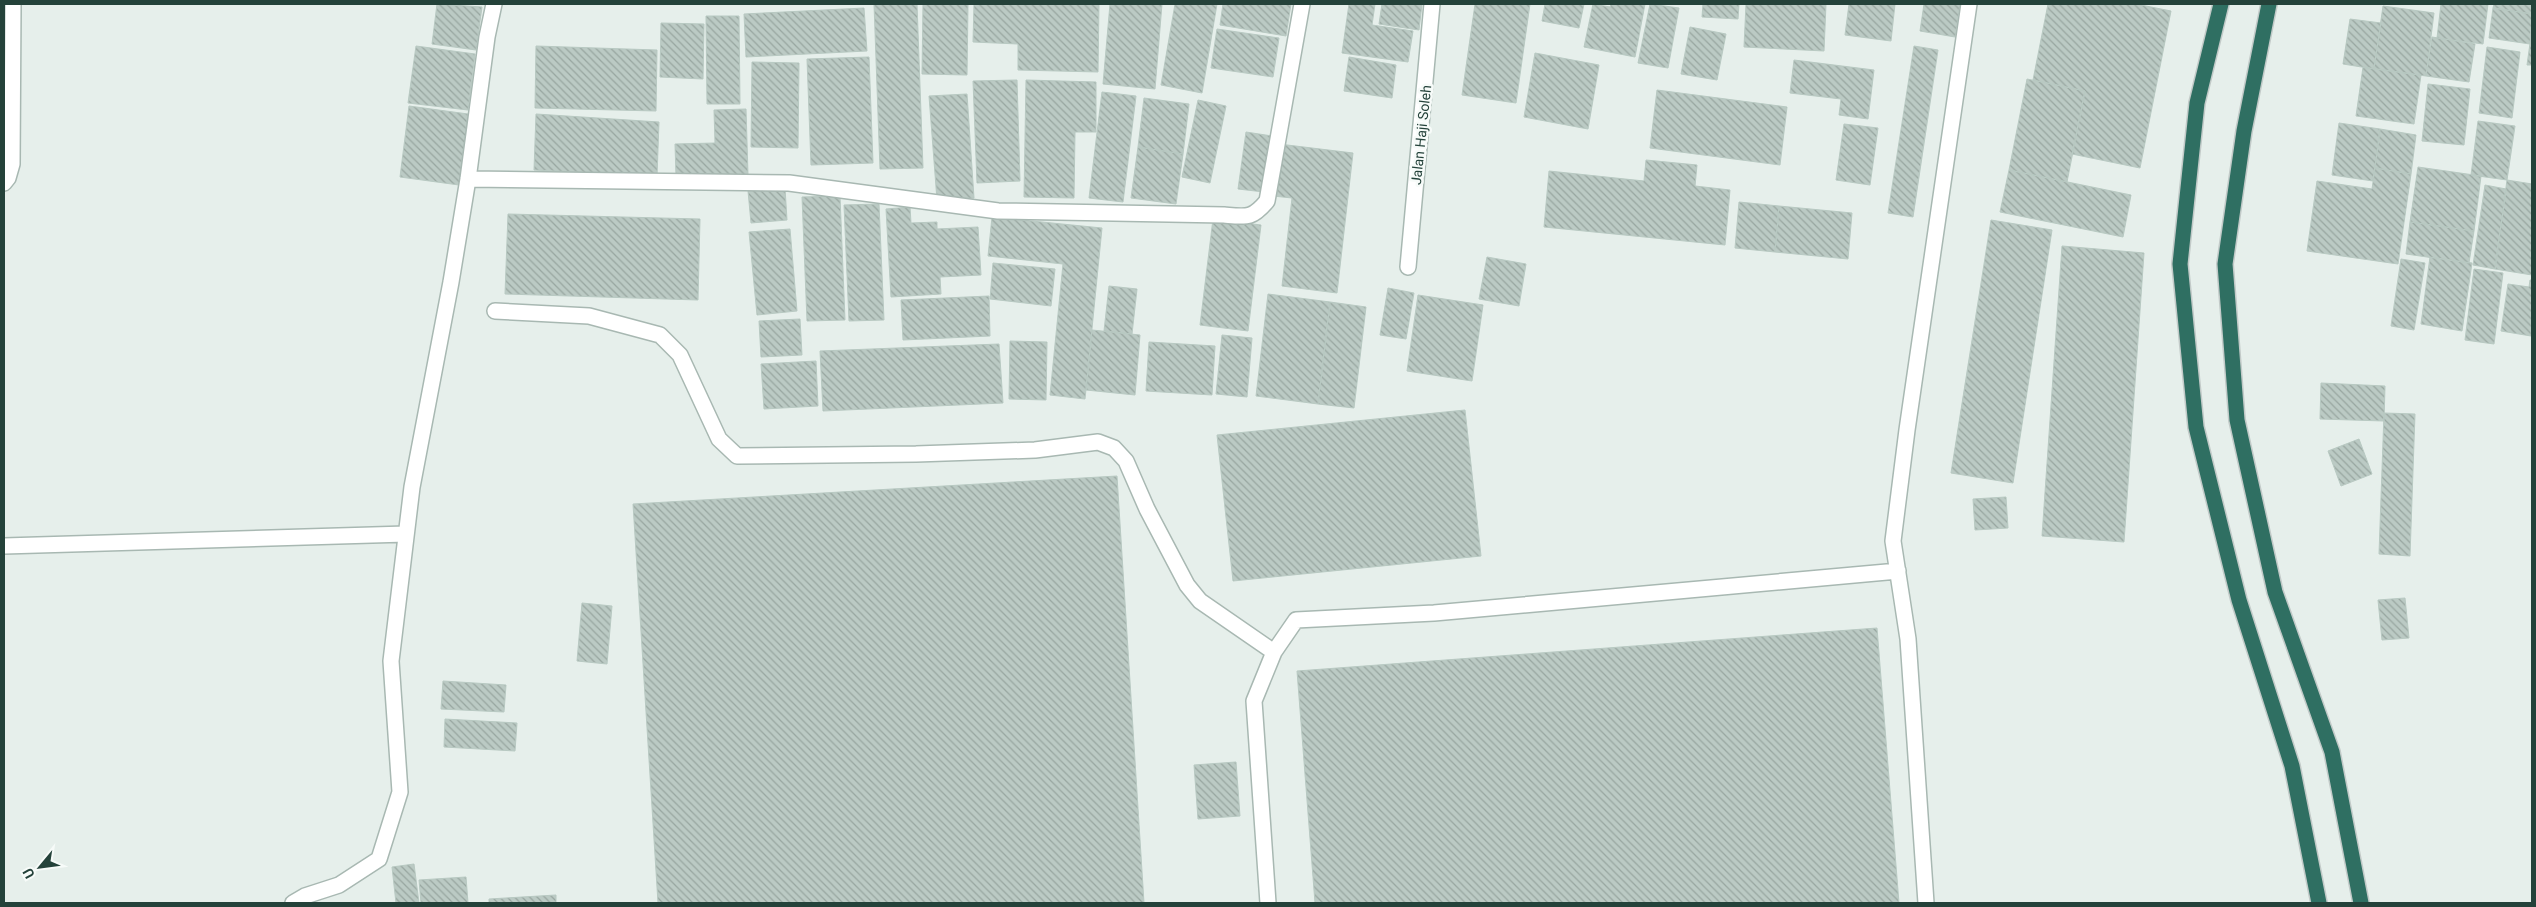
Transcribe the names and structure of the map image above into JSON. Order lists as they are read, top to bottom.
{
  "streets": {
    "street": ["Jalan Haji Soleh"]
  },
  "north": "bottom left"
}
